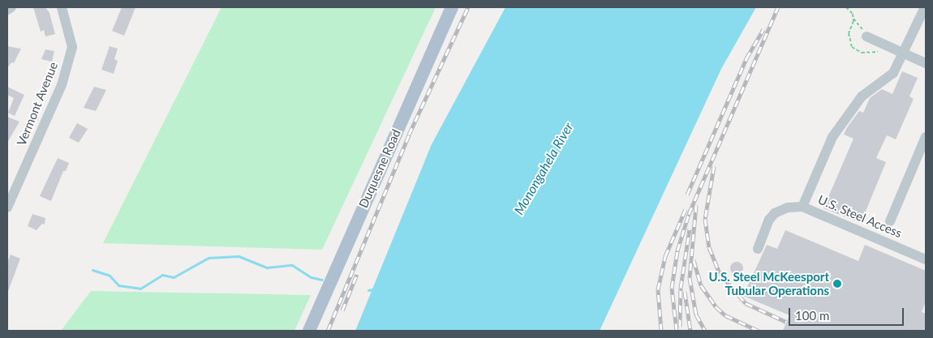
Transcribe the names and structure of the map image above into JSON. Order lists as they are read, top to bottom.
{
  "streets": {
    "main road": ["Duquesne Road"],
    "street": ["Vermont Avenue", "U.S. Steel Access"]
  },
  "water": ["Monongahela River"],
  "places": ["U.S. Steel McKeesport Tubular Operations"],
  "scale_bar": "100 m"
}
